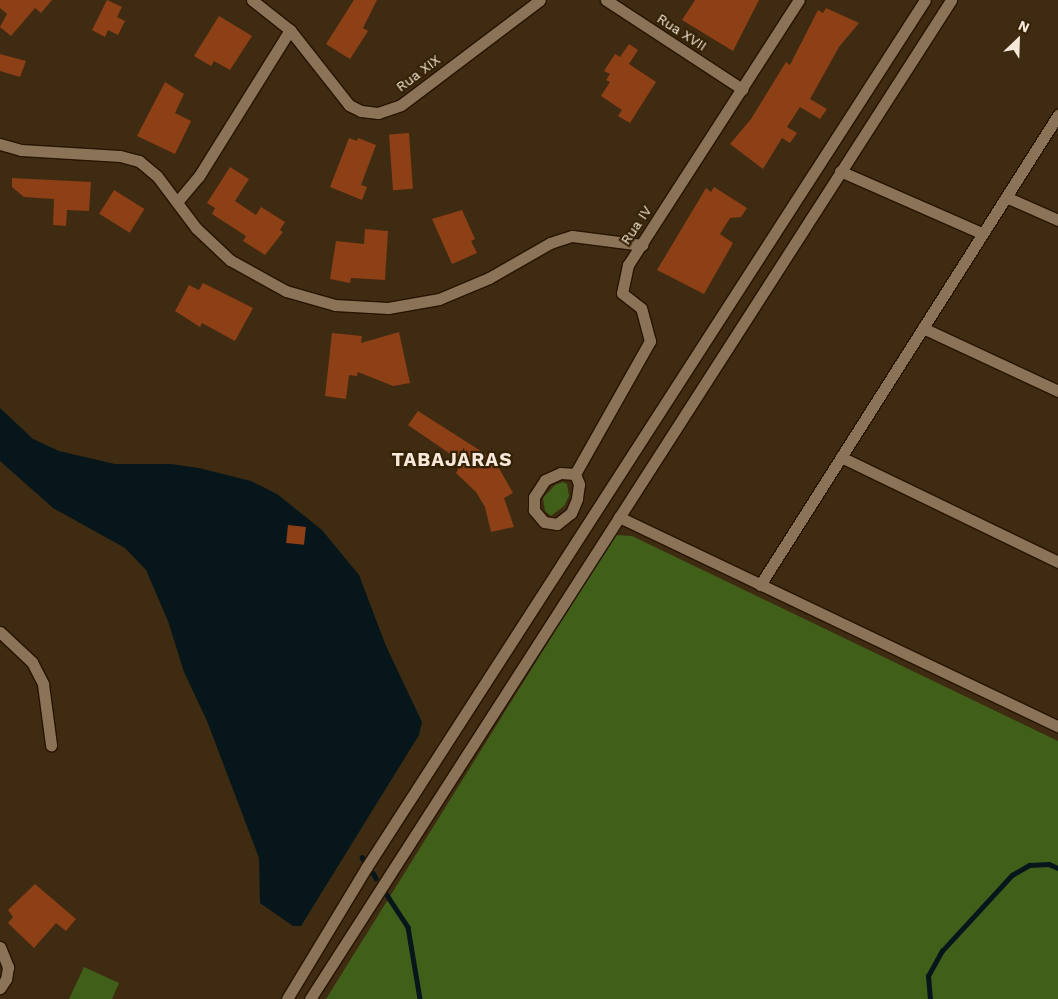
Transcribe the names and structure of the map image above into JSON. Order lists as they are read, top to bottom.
{
  "streets": {
    "street": ["Rua XVII", "Rua XIX", "Rua IV"]
  },
  "crossings": [
    ["Rua XVII", "Rua IV"]
  ],
  "districts": ["TABAJARAS"],
  "north": "top right"
}
